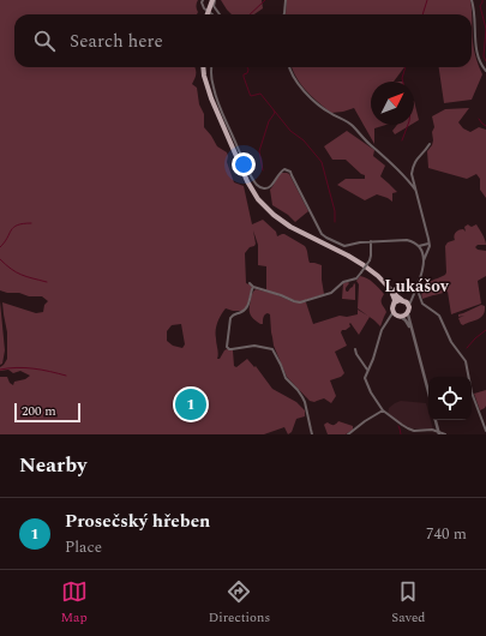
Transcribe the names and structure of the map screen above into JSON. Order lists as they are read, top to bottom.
{
  "districts": ["Lukášov"],
  "scale_bar": "200 m",
  "north": "top right",
  "page": {
    "search": "Search here",
    "pins": "1",
    "scale": "200 m",
    "heading": "Nearby",
    "list": [
      {
        "mark": "1",
        "name": "Prosečský hřeben",
        "note": "Place",
        "value": "740 m"
      }
    ],
    "nav": ["Map", "Directions", "Saved"]
  }
}
